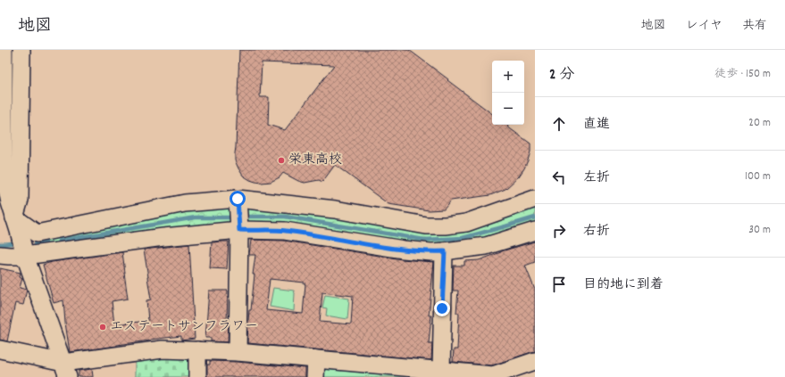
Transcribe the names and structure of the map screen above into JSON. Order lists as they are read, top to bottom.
{
  "places": ["栄東高校", "エステートサンフラワー"],
  "page": {
    "header": "地図",
    "nav": ["地図", "レイヤ", "共有"],
    "heading": ["2 分", "徒歩 · 150 m"],
    "map_buttons": ["+", "−"],
    "list": [
      ["直進", "20 m"],
      ["左折", "100 m"],
      ["右折", "30 m"],
      "目的地に到着"
    ]
  }
}
